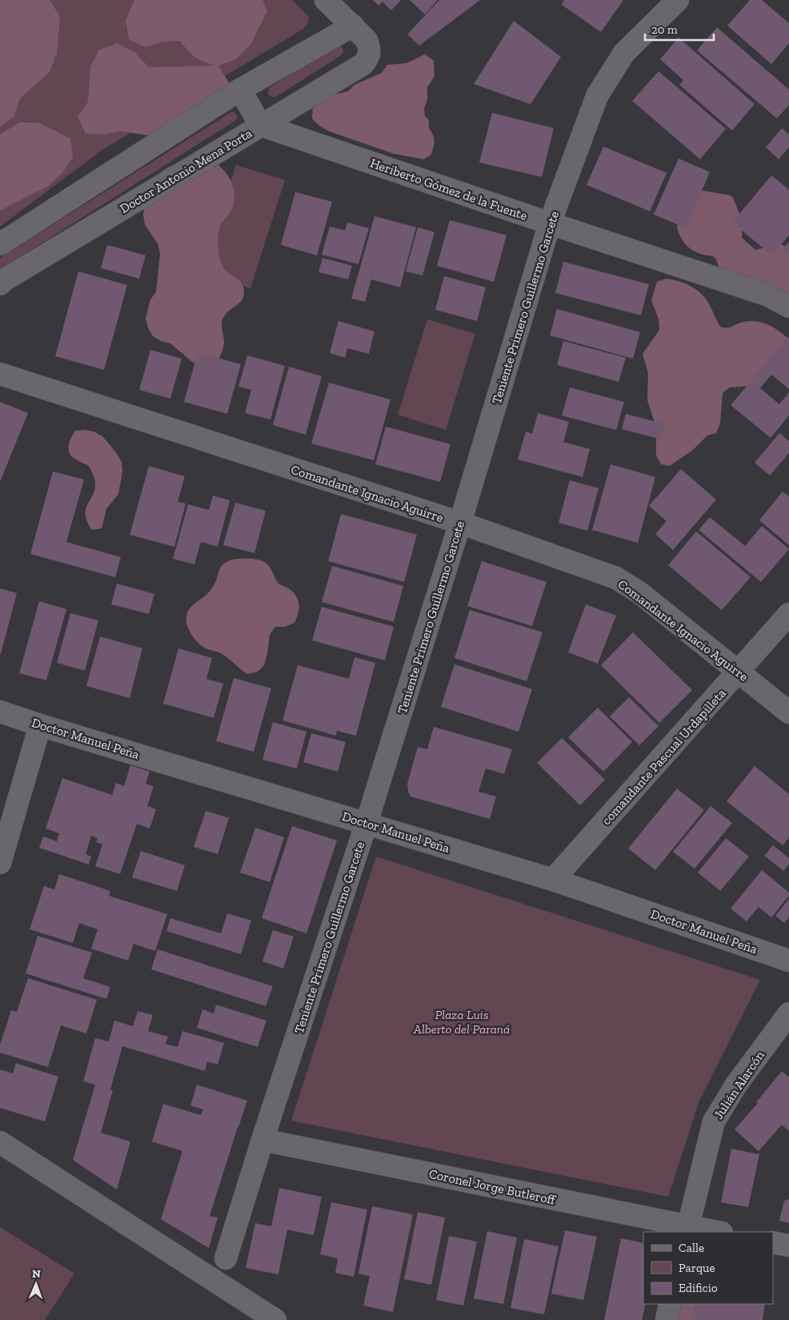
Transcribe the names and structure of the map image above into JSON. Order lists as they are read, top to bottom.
{
  "streets": {
    "street": [
      "Doctor Antonio Mena Porta",
      "Heriberto Gómez de la Fuente",
      "Teniente Primero Guillermo Garcete",
      "Comandante Ignacio Aguirre",
      "Doctor Manuel Peña",
      "comandante Pascual Urdapilleta",
      "Julián Alarcón",
      "Coronel Jorge Butleroff"
    ]
  },
  "crossings": [
    ["Doctor Antonio Mena Porta", "Heriberto Gómez de la Fuente"],
    ["Heriberto Gómez de la Fuente", "Teniente Primero Guillermo Garcete"],
    ["Teniente Primero Guillermo Garcete", "Comandante Ignacio Aguirre"],
    ["Teniente Primero Guillermo Garcete", "Doctor Manuel Peña"],
    ["Teniente Primero Guillermo Garcete", "Coronel Jorge Butleroff"],
    ["Comandante Ignacio Aguirre", "comandante Pascual Urdapilleta"],
    ["Doctor Manuel Peña", "comandante Pascual Urdapilleta"],
    ["Julián Alarcón", "Coronel Jorge Butleroff"]
  ],
  "parks": ["Plaza Luis Alberto del Paraná"],
  "legend": ["Calle", "Parque", "Edificio"],
  "scale_bar": "20 m",
  "north": "top"
}
